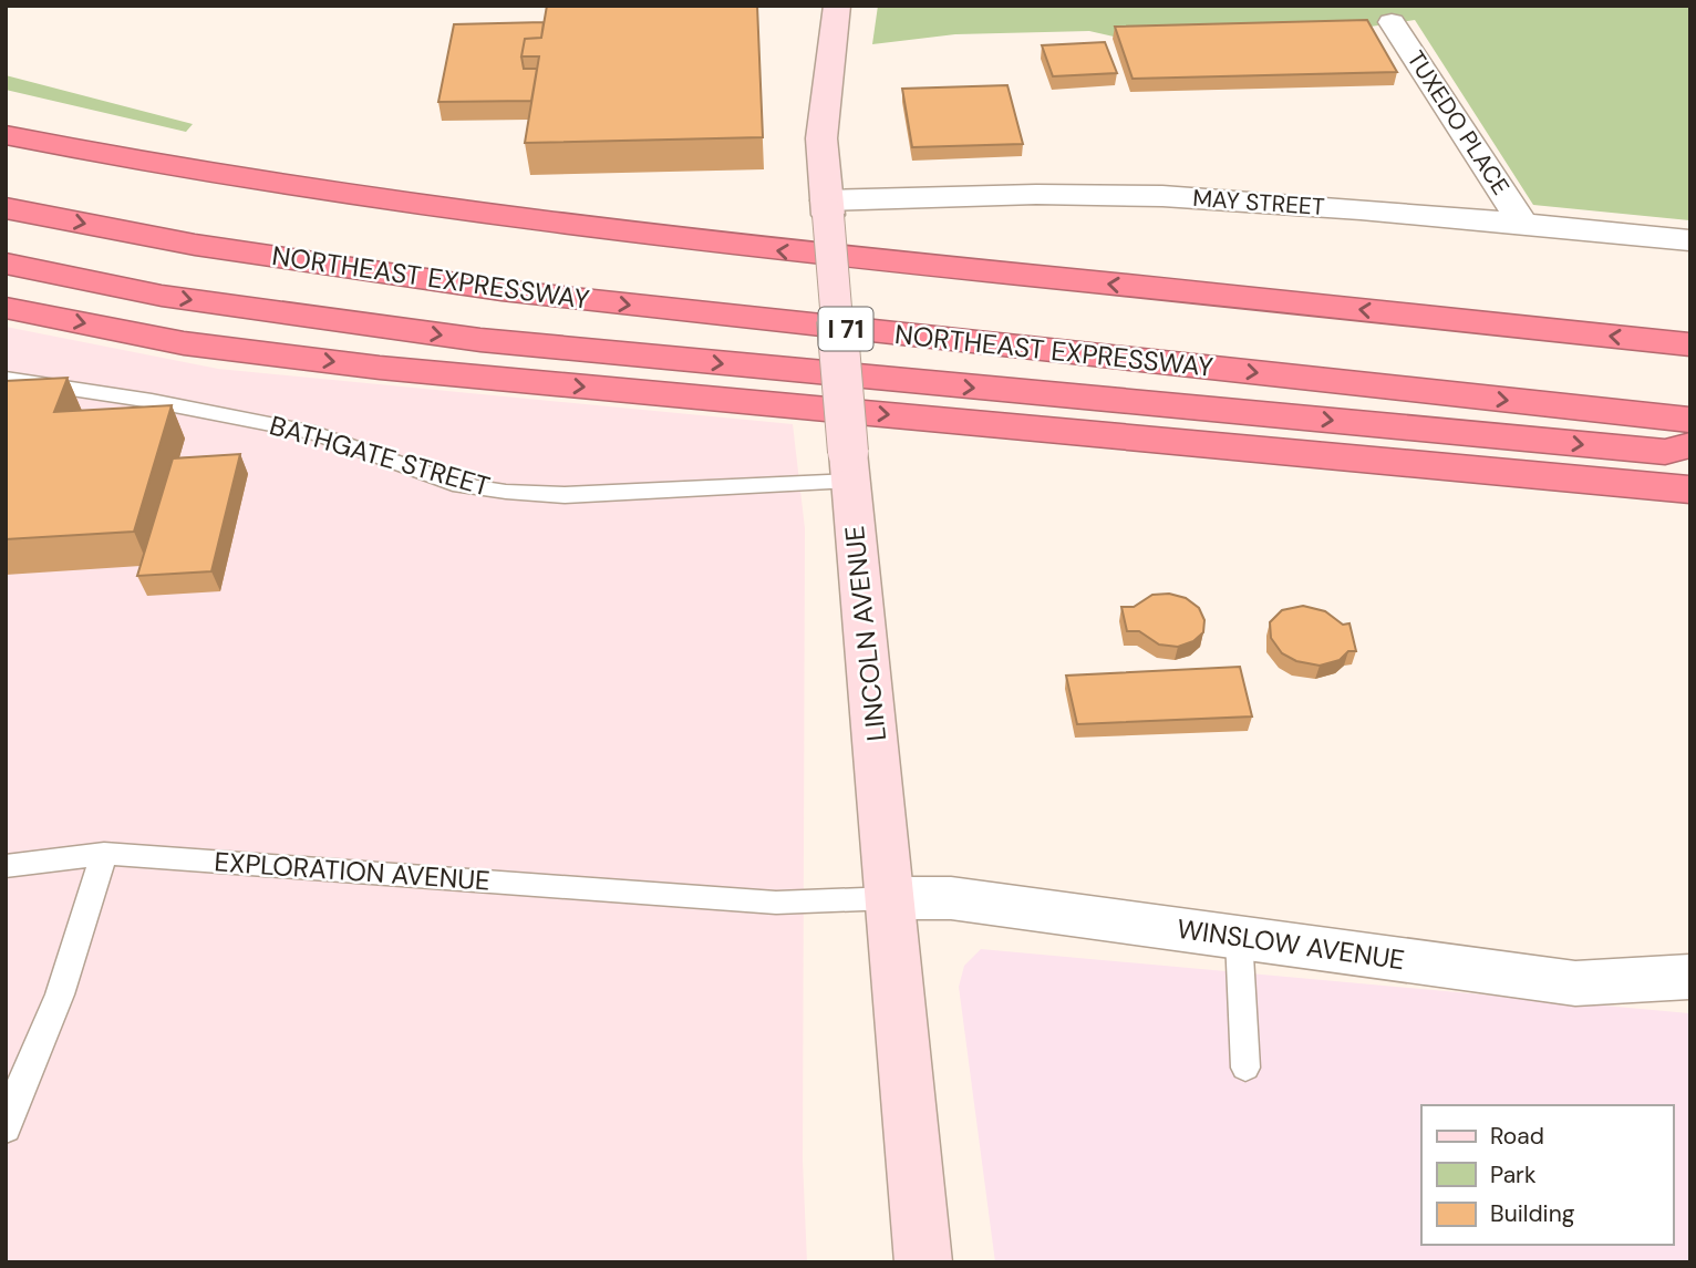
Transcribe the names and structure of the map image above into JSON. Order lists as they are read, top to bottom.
{
  "streets": {
    "highway": ["NORTHEAST EXPRESSWAY", "I 71"],
    "street": [
      "TUXEDO PLACE",
      "MAY STREET",
      "LINCOLN AVENUE",
      "WINSLOW AVENUE"
    ],
    "lane": ["BATHGATE STREET", "EXPLORATION AVENUE"]
  },
  "crossings": [
    ["TUXEDO PLACE", "MAY STREET"],
    ["MAY STREET", "LINCOLN AVENUE"],
    ["BATHGATE STREET", "LINCOLN AVENUE"],
    ["LINCOLN AVENUE", "EXPLORATION AVENUE"],
    ["LINCOLN AVENUE", "WINSLOW AVENUE"],
    ["EXPLORATION AVENUE", "WINSLOW AVENUE"]
  ],
  "legend": ["Road", "Park", "Building"]
}
